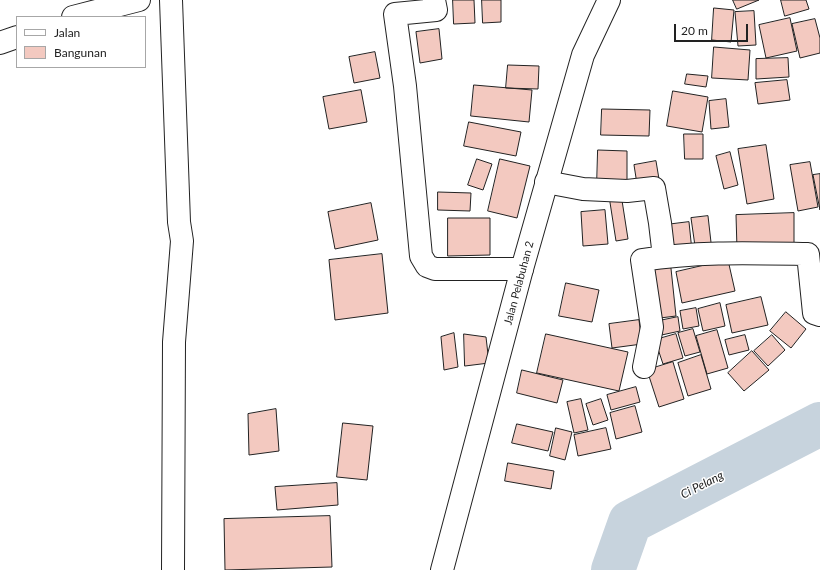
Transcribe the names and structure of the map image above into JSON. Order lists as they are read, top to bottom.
{
  "streets": {
    "street": ["Jalan Pelabuhan 2"]
  },
  "water": ["Ci Pelang"],
  "legend": ["Jalan", "Bangunan"],
  "scale_bar": "20 m"
}
